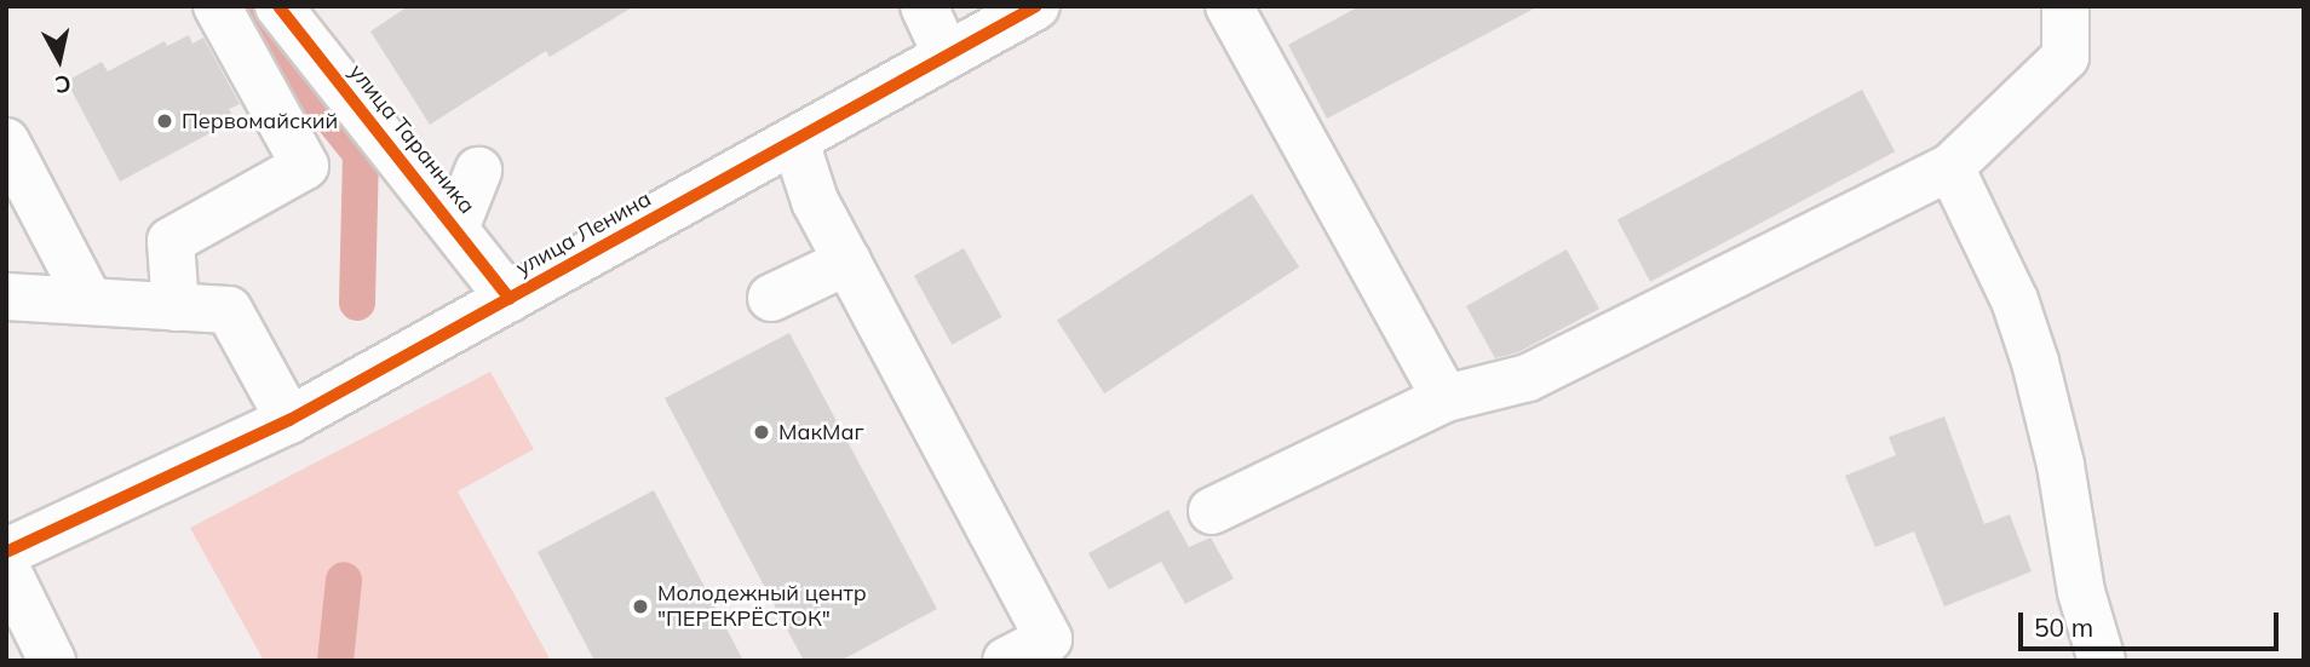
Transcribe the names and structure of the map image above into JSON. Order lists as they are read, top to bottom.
{
  "streets": {
    "street": ["улица Таранника", "улица Ленина"]
  },
  "crossings": [
    ["улица Таранника", "улица Ленина"]
  ],
  "places": ["Первомайский", "МакМаг", "Молодежный центр \"ПЕРЕКРЁСТОК\""],
  "scale_bar": "50 m",
  "north": "bottom"
}
